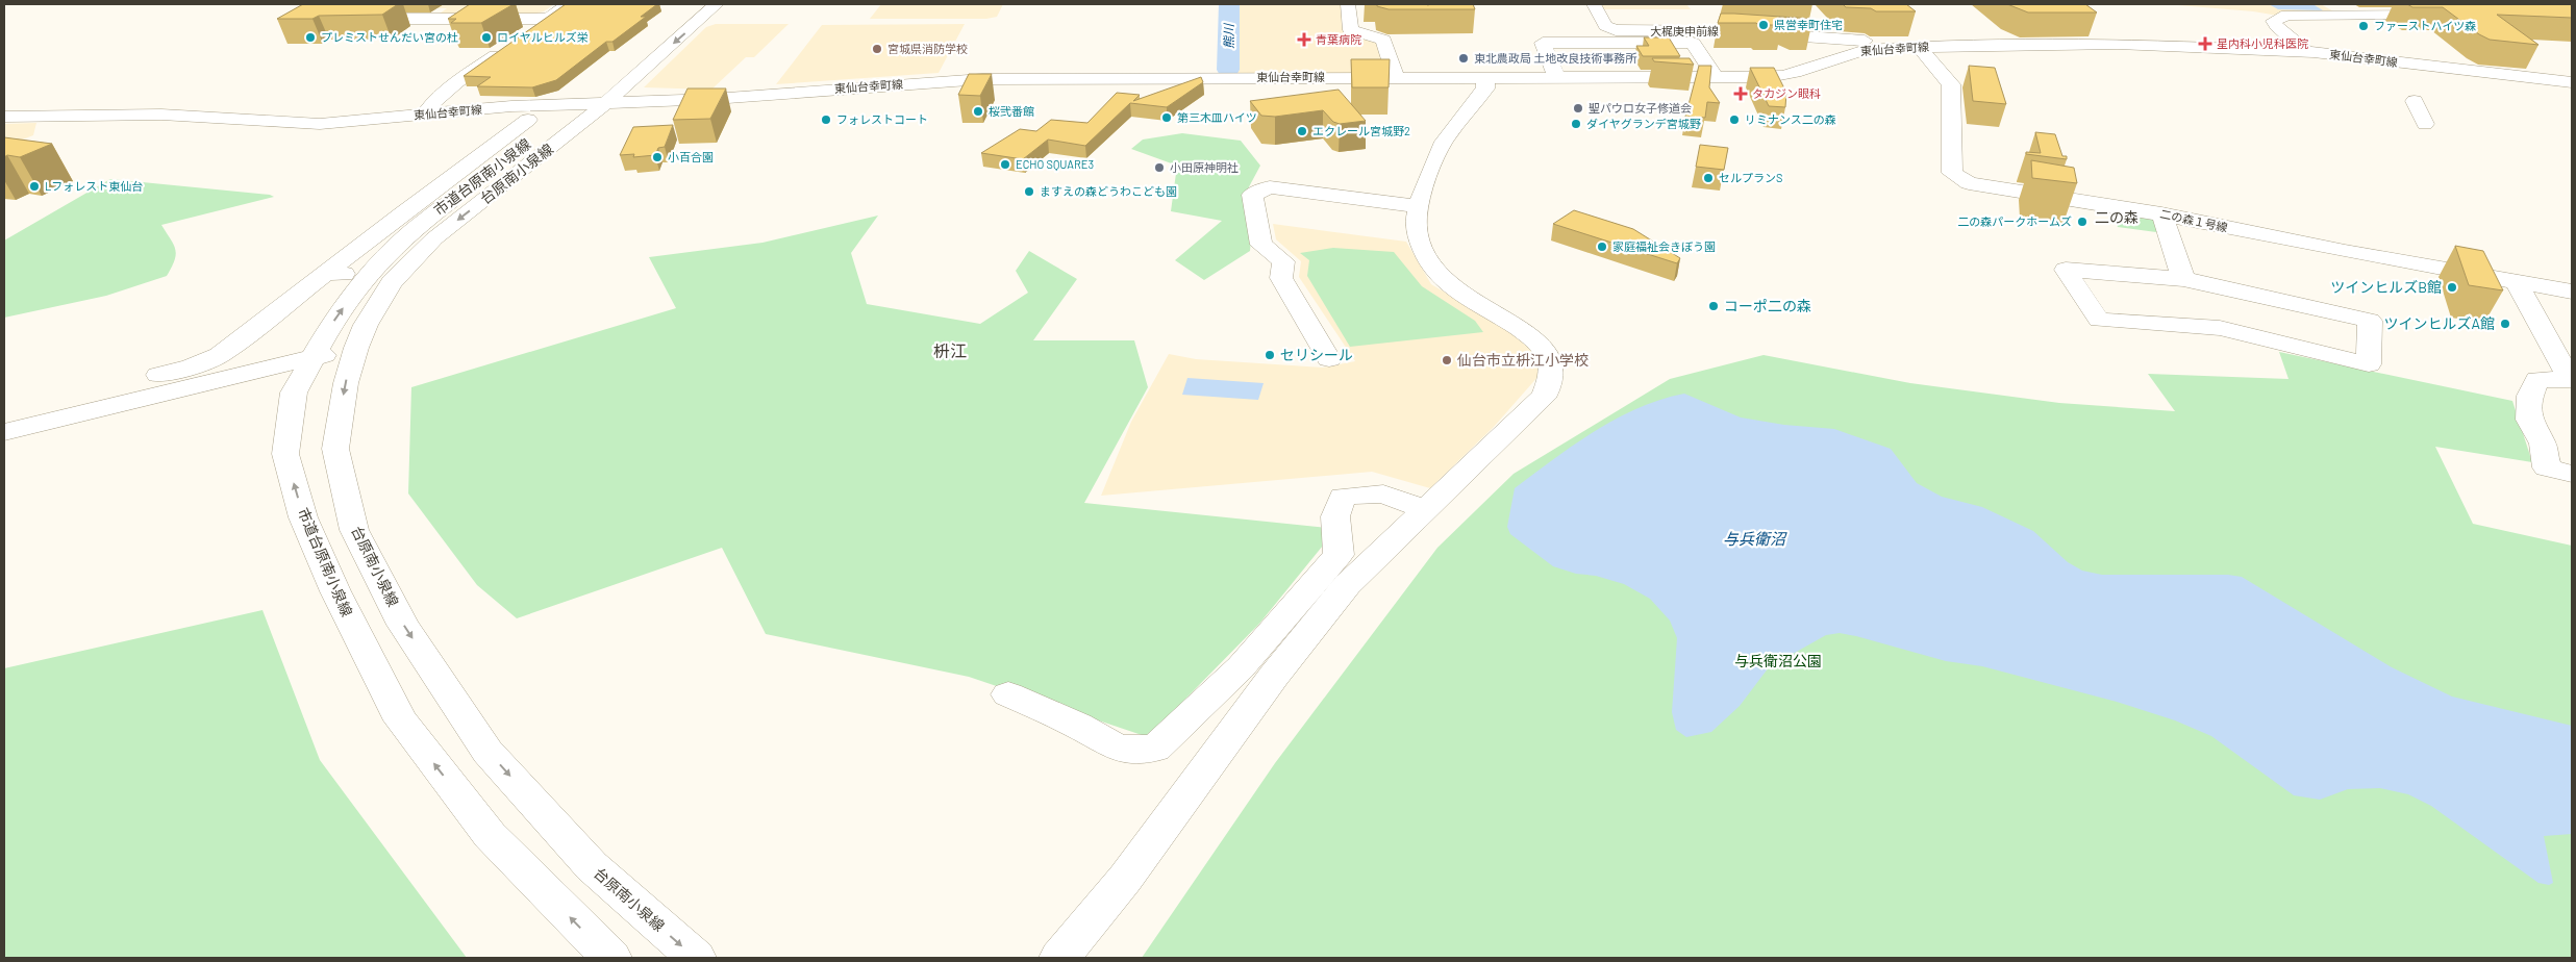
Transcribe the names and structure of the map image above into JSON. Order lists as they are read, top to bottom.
{
  "streets": {
    "street": [
      "大梶庚申前線",
      "東仙台幸町線",
      "台原南小泉線",
      "市道台原南小泉線",
      "二の森１号線"
    ]
  },
  "crossings": [
    ["大梶庚申前線", "東仙台幸町線"],
    ["大梶庚申前線", "二の森１号線"],
    ["東仙台幸町線", "台原南小泉線"],
    ["東仙台幸町線", "市道台原南小泉線"],
    ["東仙台幸町線", "二の森１号線"],
    ["台原南小泉線", "市道台原南小泉線"]
  ],
  "one_way": ["台原南小泉線", "市道台原南小泉線"],
  "districts": ["二の森", "枡江"],
  "water": ["熊川", "与兵衛沼"],
  "parks": ["与兵衛沼公園"],
  "places": {
    "other": [
      "県営幸町住宅",
      "ファーストハイツ森",
      "プレミストせんだい宮の杜",
      "ロイヤルヒルズ栄",
      "宮城県消防学校",
      "東北農政局 土地改良技術事務所",
      "聖パウロ女子修道会",
      "桜弐番館",
      "第三木皿ハイツ",
      "フォレストコート",
      "リミナンス二の森",
      "ダイヤグランデ宮城野",
      "エクレール宮城野2",
      "小百合園",
      "ECHO SQUARE3",
      "小田原神明社",
      "セルプランS",
      "Lフォレスト東仙台",
      "ますえの森どうわこども園",
      "二の森パークホームズ",
      "家庭福祉会きぼう園",
      "ツインヒルズB館",
      "コーポ二の森",
      "ツインヒルズA館",
      "セリシール",
      "仙台市立枡江小学校"
    ],
    "health": ["青葉病院", "星内科小児科医院", "タカジン眼科"]
  }
}
